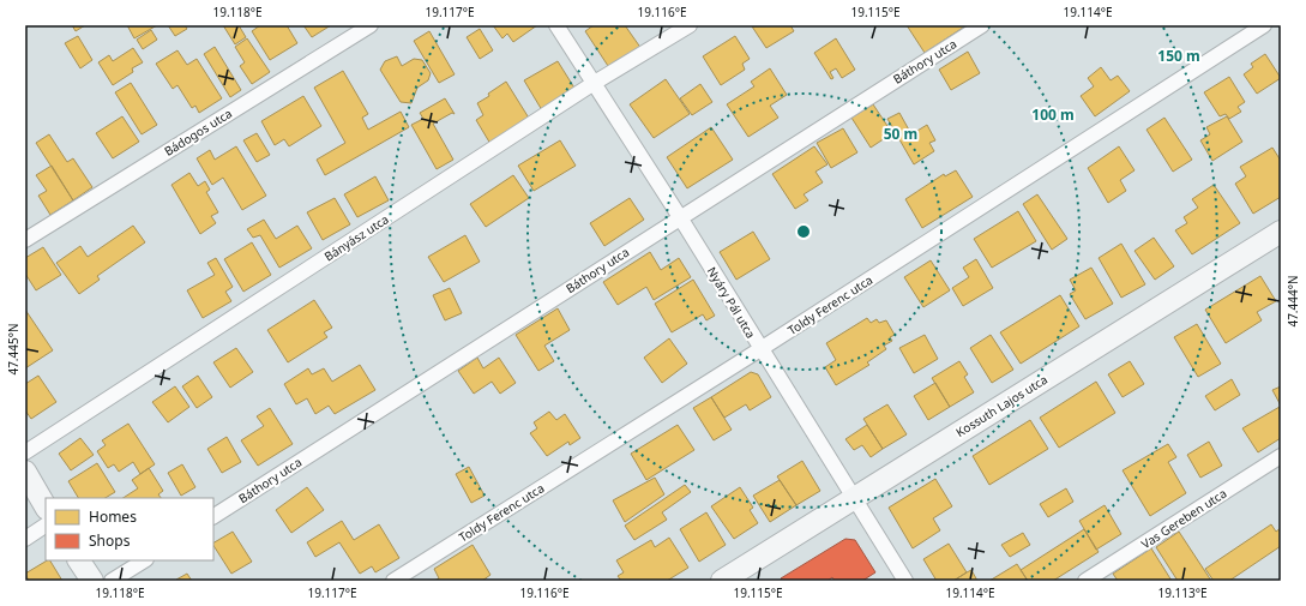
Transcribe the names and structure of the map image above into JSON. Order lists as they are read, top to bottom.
{
  "streets": {
    "street": [
      "Báthory utca",
      "Bádogos utca",
      "Bányász utca",
      "Nyáry Pál utca",
      "Toldy Ferenc utca",
      "Kossuth Lajos utca",
      "Vas Gereben utca"
    ]
  },
  "crossings": [
    ["Báthory utca", "Nyáry Pál utca"],
    ["Bányász utca", "Nyáry Pál utca"],
    ["Nyáry Pál utca", "Toldy Ferenc utca"],
    ["Nyáry Pál utca", "Kossuth Lajos utca"]
  ],
  "legend": ["Homes", "Shops"],
  "coordinates": [
    "19.118°E",
    "19.117°E",
    "19.116°E",
    "19.115°E",
    "19.114°E",
    "47.444°N",
    "47.445°N",
    "19.113°E"
  ],
  "rings": ["150 m", "100 m", "50 m"]
}
